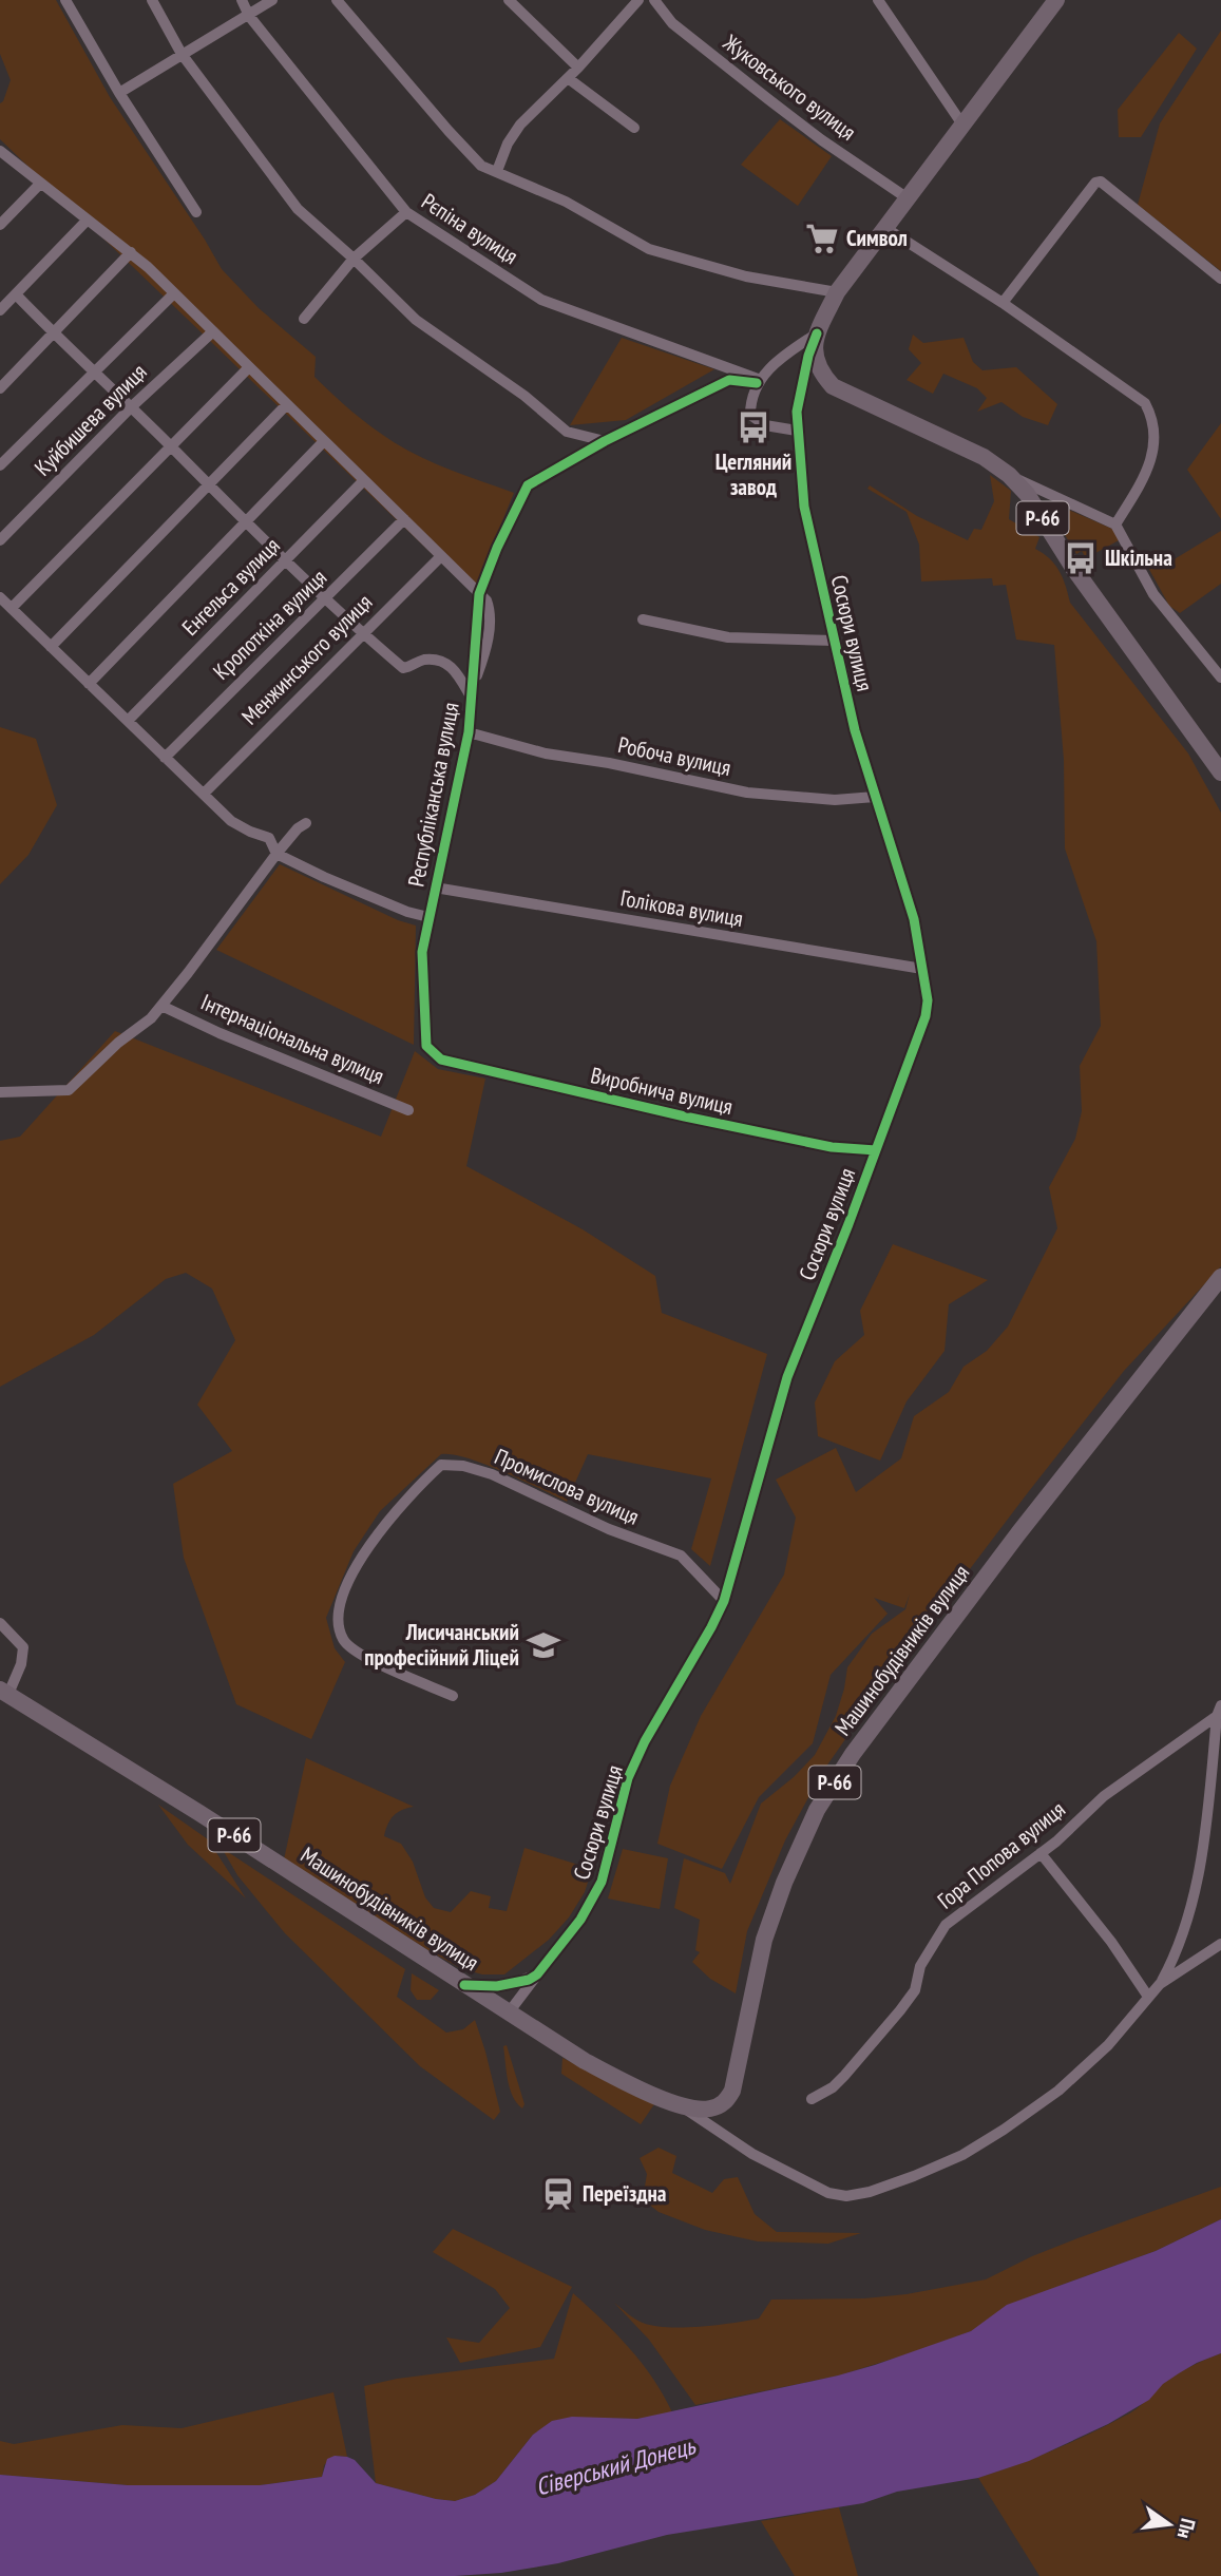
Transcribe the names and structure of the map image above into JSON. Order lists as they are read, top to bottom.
{
  "streets": {
    "main road": ["Р-66", "Сосюри вулиця", "Машинобудівників вулиця"],
    "street": [
      "Жуковського вулиця",
      "Рєпіна вулиця",
      "Куйбишева вулиця",
      "Енгельса вулиця",
      "Кропоткіна вулиця",
      "Менжинського вулиця",
      "Робоча вулиця",
      "Республіканська вулиця",
      "Голікова вулиця",
      "Інтернаціональна вулиця",
      "Виробнича вулиця",
      "Промислова вулиця",
      "Гора Попова вулиця"
    ]
  },
  "crossings": [
    ["Жуковського вулиця", "Сосюри вулиця"],
    ["Рєпіна вулиця", "Республіканська вулиця"],
    ["Р-66", "Сосюри вулиця"],
    ["Сосюри вулиця", "Робоча вулиця"],
    ["Сосюри вулиця", "Голікова вулиця"],
    ["Сосюри вулиця", "Виробнича вулиця"],
    ["Сосюри вулиця", "Промислова вулиця"],
    ["Сосюри вулиця", "Машинобудівників вулиця"],
    ["Робоча вулиця", "Республіканська вулиця"],
    ["Республіканська вулиця", "Голікова вулиця"],
    ["Республіканська вулиця", "Виробнича вулиця"]
  ],
  "water": ["Сіверський Донець"],
  "places": {
    "supermarket": ["Символ"],
    "bus stop": ["Цегляний завод", "Шкільна"],
    "school or university": ["Лисичанський професійний Ліцей"],
    "station": ["Переїздна"]
  },
  "north": "right"
}
